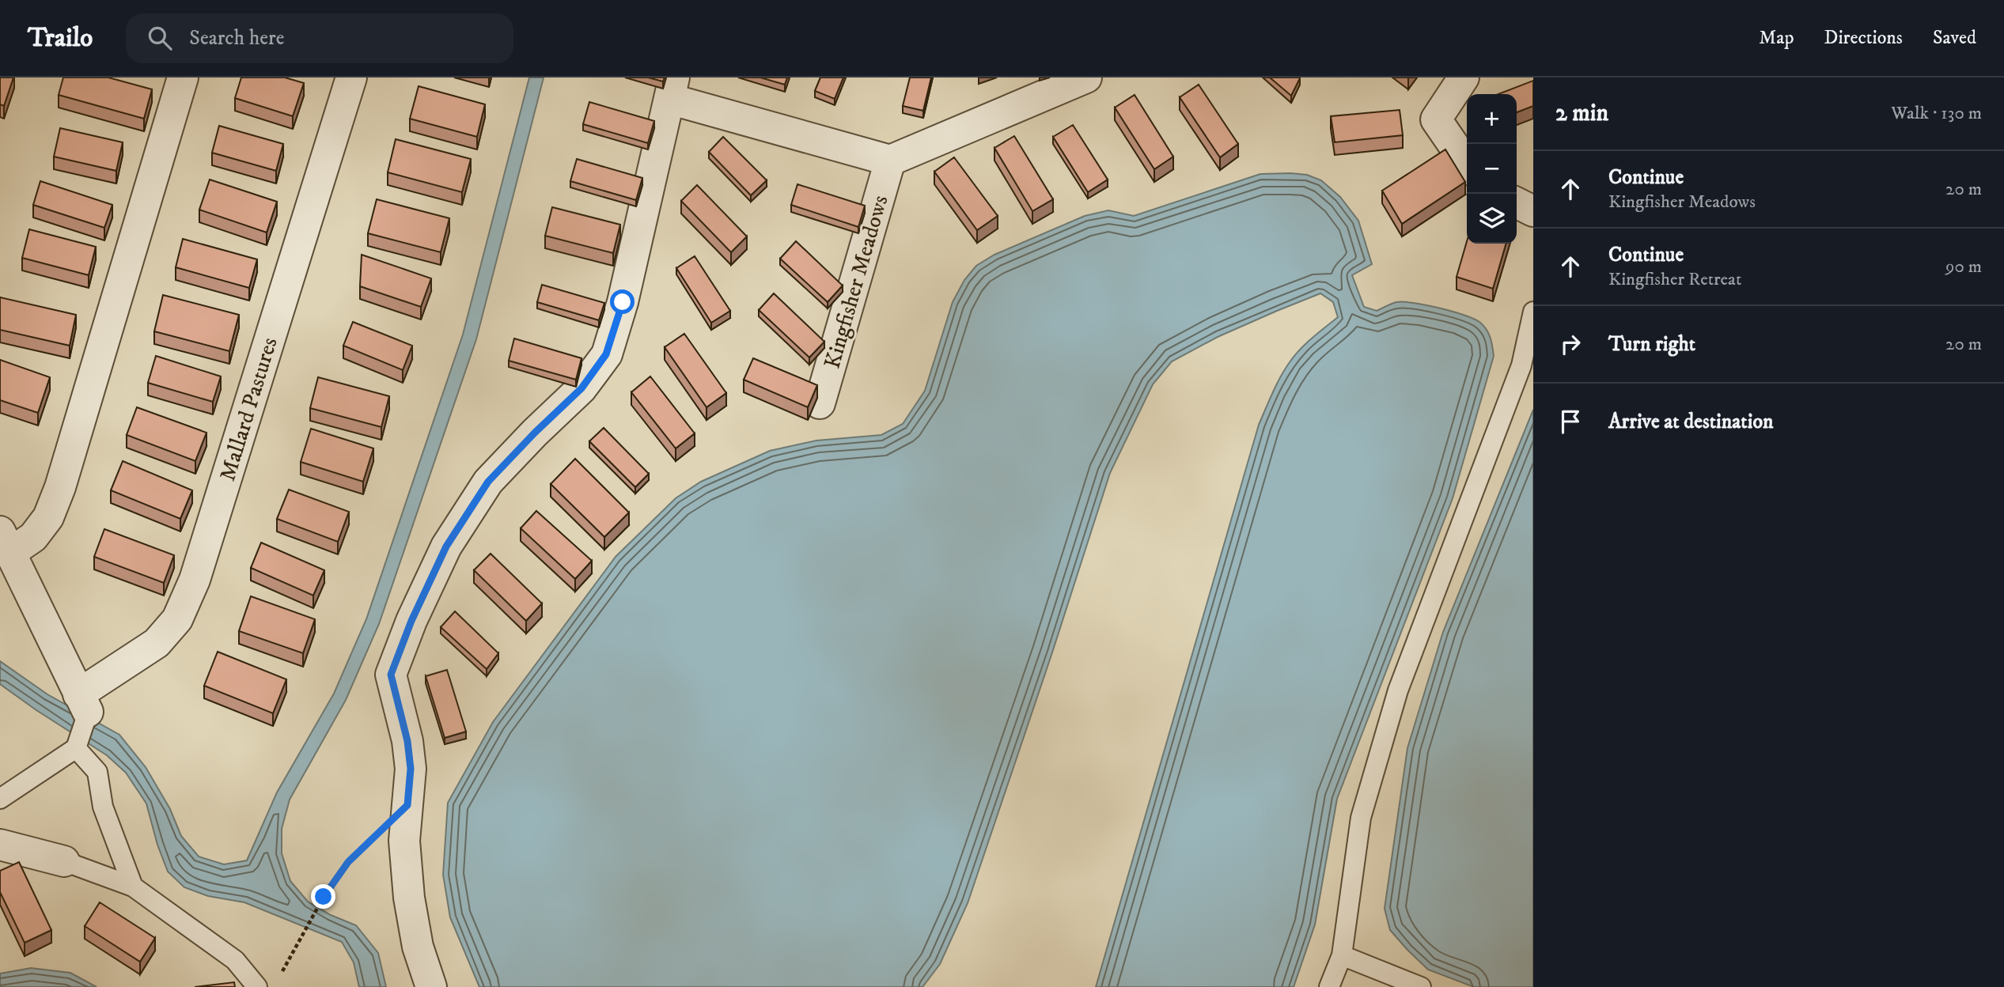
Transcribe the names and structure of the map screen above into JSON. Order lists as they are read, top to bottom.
{
  "streets": {
    "street": ["Kingfisher Meadows", "Mallard Pastures"]
  },
  "page": {
    "header": "Trailo",
    "search": "Search here",
    "nav": ["Map", "Directions", "Saved"],
    "heading": ["2 min", "Walk · 130 m"],
    "map_buttons": ["+", "−"],
    "list": [
      ["Continue", "Kingfisher Meadows", "20 m"],
      ["Continue", "Kingfisher Retreat", "90 m"],
      ["Turn right", "20 m"],
      "Arrive at destination"
    ]
  }
}
